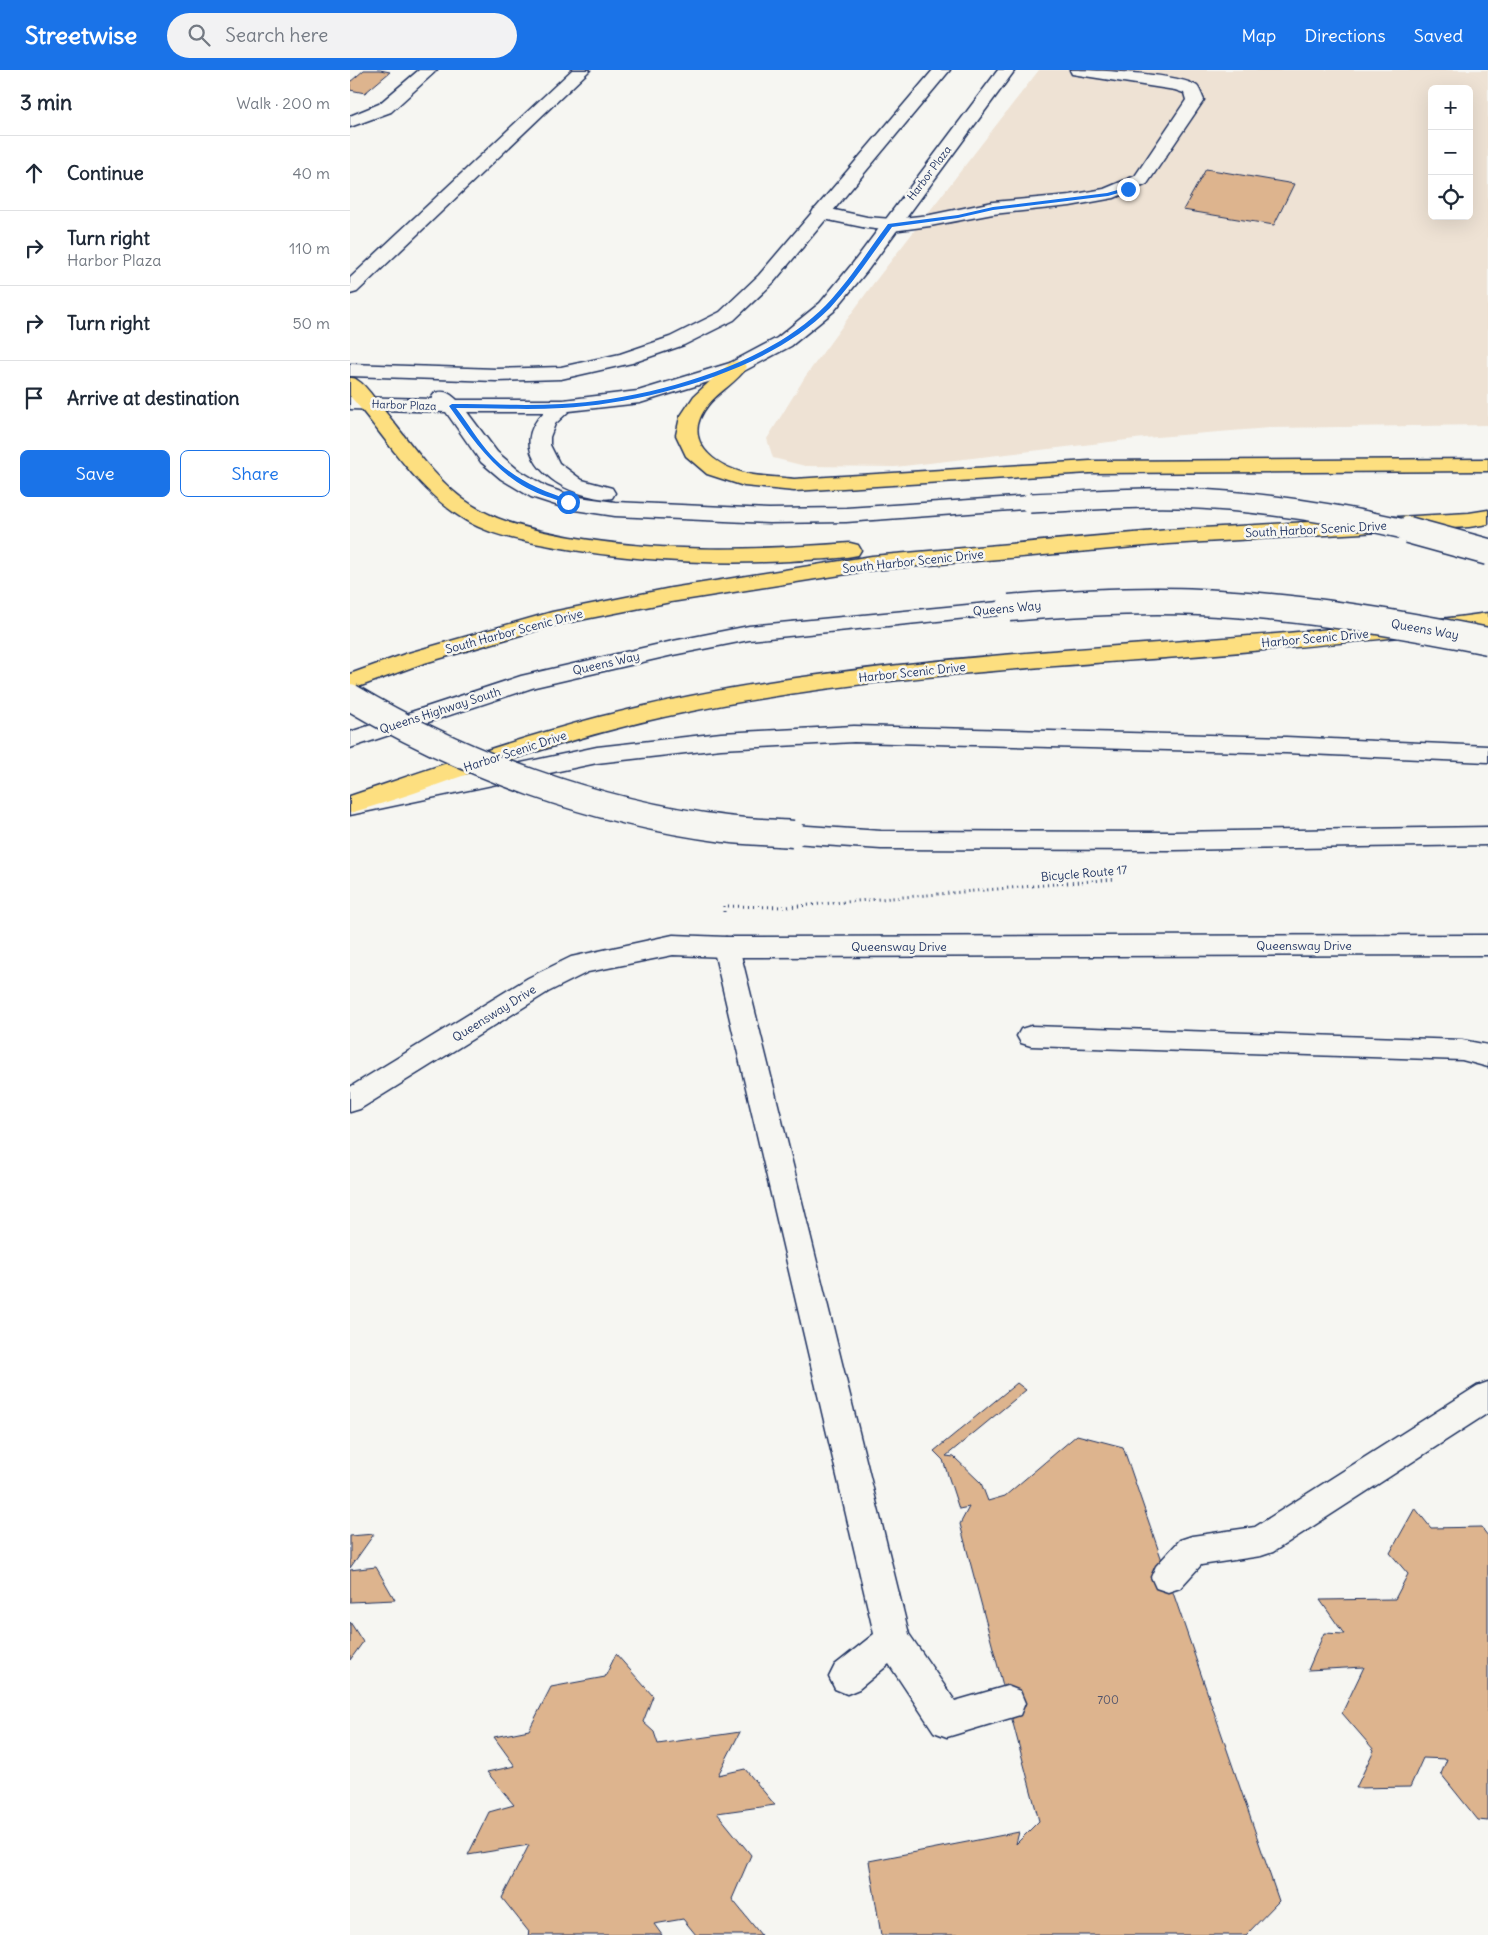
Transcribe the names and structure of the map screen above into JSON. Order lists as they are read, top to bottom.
{
  "streets": {
    "highway": ["South Harbor Scenic Drive", "Harbor Scenic Drive"],
    "main road": [
      "Harbor Plaza",
      "Queens Way",
      "Queens Highway South",
      "Queensway Drive"
    ],
    "path": ["Bicycle Route 17"]
  },
  "crossings": [
    ["Queens Way", "Queens Highway South"],
    ["Bicycle Route 17", "Queensway Drive"]
  ],
  "house_numbers": ["700"],
  "page": {
    "header": "Streetwise",
    "search": "Search here",
    "nav": ["Map", "Directions", "Saved"],
    "heading": ["3 min", "Walk · 200 m"],
    "map_buttons": ["+", "−"],
    "list": [
      ["Continue", "40 m"],
      ["Turn right", "Harbor Plaza", "110 m"],
      ["Turn right", "50 m"],
      "Arrive at destination"
    ],
    "buttons": ["Save", "Share"]
  }
}
